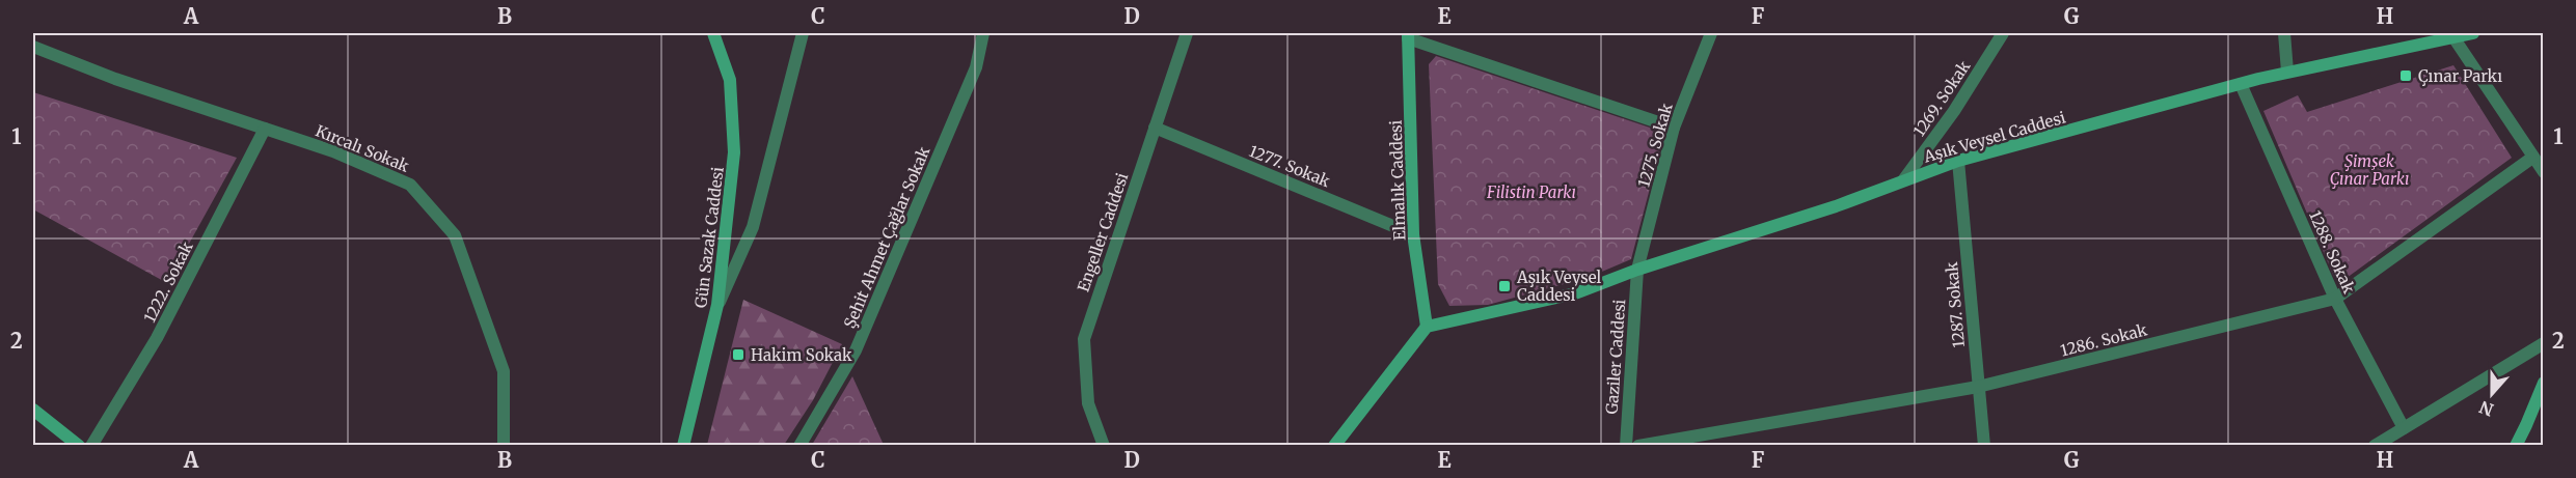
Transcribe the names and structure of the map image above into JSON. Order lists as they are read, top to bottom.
{
  "streets": {
    "street": [
      "1269. Sokak",
      "Aşık Veysel Caddesi",
      "1275. Sokak",
      "Kırcalı Sokak",
      "1277. Sokak",
      "Elmalık Caddesi",
      "Engeller Caddesi",
      "Gün Sazak Caddesi",
      "Şehit Ahmet Çağlar Sokak",
      "1288. Sokak",
      "1222. Sokak",
      "1287. Sokak",
      "1286. Sokak",
      "Gaziler Caddesi"
    ]
  },
  "crossings": [
    ["1269. Sokak", "Aşık Veysel Caddesi"],
    ["Aşık Veysel Caddesi", "1275. Sokak"],
    ["Aşık Veysel Caddesi", "Elmalık Caddesi"],
    ["Aşık Veysel Caddesi", "1288. Sokak"],
    ["Aşık Veysel Caddesi", "1287. Sokak"],
    ["Aşık Veysel Caddesi", "Gaziler Caddesi"],
    ["1275. Sokak", "Gaziler Caddesi"],
    ["Kırcalı Sokak", "1222. Sokak"],
    ["1277. Sokak", "Elmalık Caddesi"],
    ["1277. Sokak", "Engeller Caddesi"],
    ["1288. Sokak", "1286. Sokak"],
    ["1287. Sokak", "1286. Sokak"]
  ],
  "parks": ["Şimşek Çınar Parkı", "Filistin Parkı"],
  "places": {
    "transit": ["Çınar Parkı", "Aşık Veysel Caddesi", "Hakim Sokak"]
  },
  "north": "bottom",
  "grid": {
    "columns": [
      "A",
      "B",
      "C",
      "D",
      "E",
      "F",
      "G",
      "H"
    ],
    "rows": ["1", "2"]
  }
}
